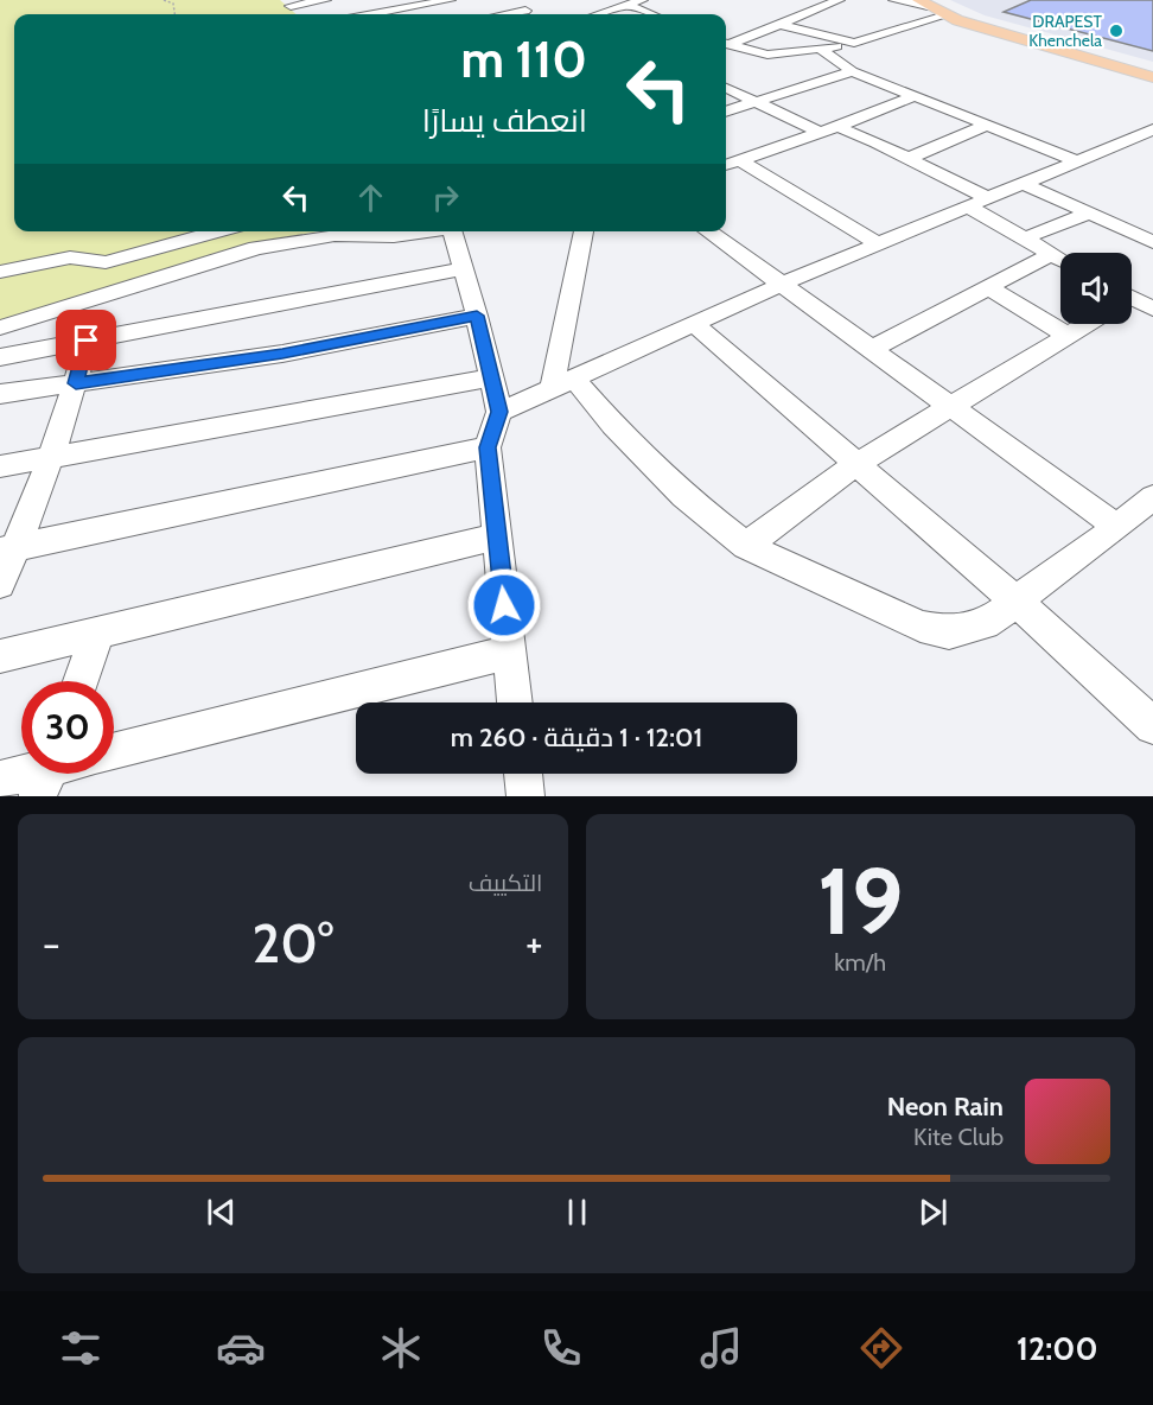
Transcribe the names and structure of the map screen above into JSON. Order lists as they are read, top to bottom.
{
  "places": ["DRAPEST Khenchela"],
  "page": {
    "turn": ["110 m", "انعطف يسارًا"],
    "limit": "30",
    "trip": "12:01 · 1 دقيقة · 260 m",
    "tile": [
      ["19", "km/h"],
      "التكييف"
    ],
    "heat": ["−", "20°", "+"],
    "song": ["Neon Rain", "Kite Club"],
    "tabs": "12:00"
  }
}
